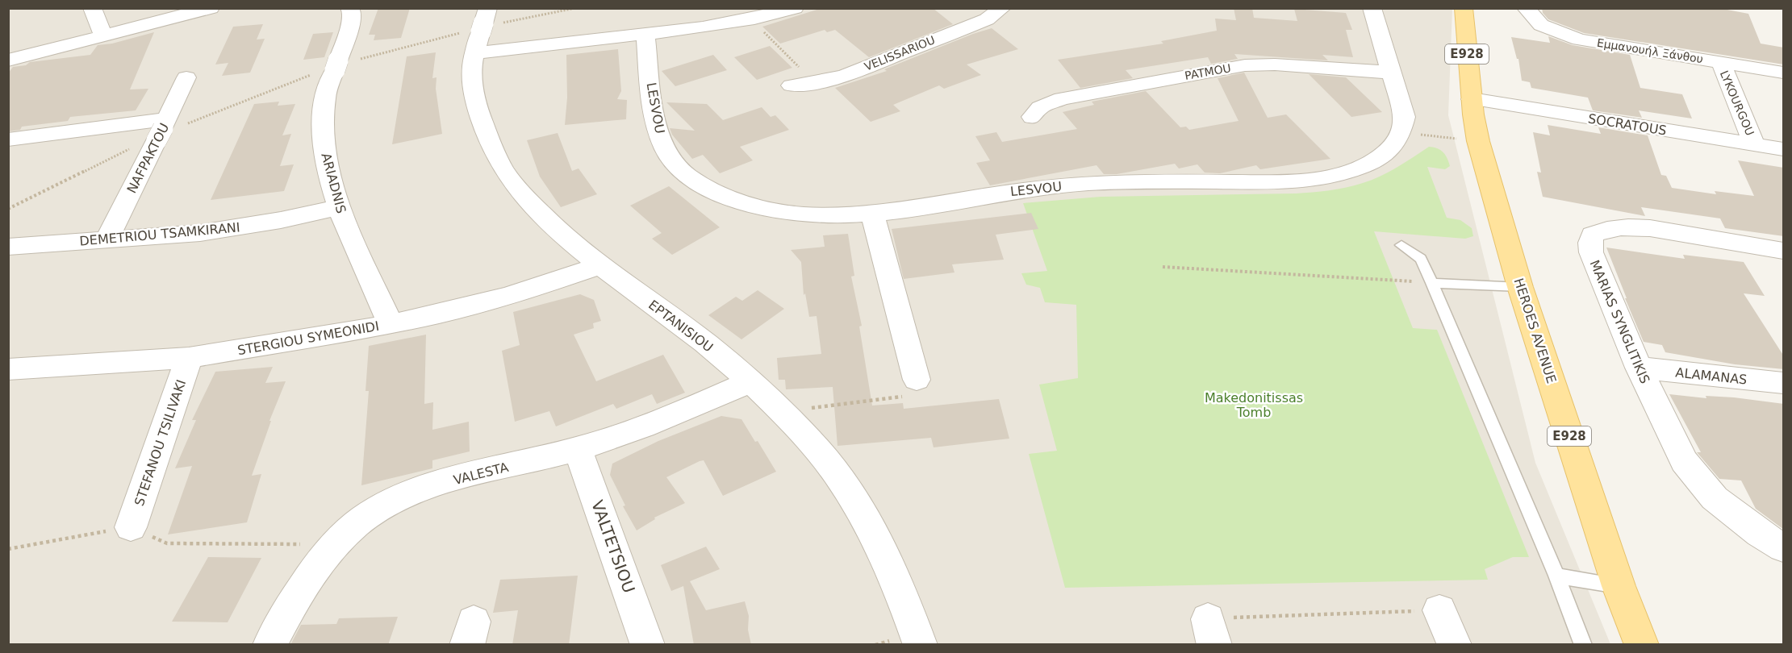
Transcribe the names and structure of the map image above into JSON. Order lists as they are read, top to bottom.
{
  "streets": {
    "main road": ["E928", "HEROES AVENUE"],
    "street": [
      "Εμμανουήλ Ξάνθου",
      "VELISSARIOU",
      "PATMOU",
      "LYKOURGOU",
      "LESVOU",
      "SOCRATOUS",
      "NAFPAKTOU",
      "ARIADNIS",
      "DEMETRIOU TSAMKIRANI",
      "MARIAS SYNGLITIKIS",
      "EPTANISIOU",
      "STERGIOU SYMEONIDI",
      "ALAMANAS",
      "STEFANOU TSILIVAKI",
      "VALESTA",
      "VALTETSIOU"
    ]
  },
  "crossings": [
    ["Εμμανουήλ Ξάνθου", "LYKOURGOU"],
    ["LYKOURGOU", "SOCRATOUS"],
    ["SOCRATOUS", "HEROES AVENUE"],
    ["NAFPAKTOU", "DEMETRIOU TSAMKIRANI"],
    ["ARIADNIS", "DEMETRIOU TSAMKIRANI"],
    ["ARIADNIS", "STERGIOU SYMEONIDI"],
    ["MARIAS SYNGLITIKIS", "ALAMANAS"],
    ["EPTANISIOU", "STERGIOU SYMEONIDI"],
    ["EPTANISIOU", "VALESTA"],
    ["STERGIOU SYMEONIDI", "STEFANOU TSILIVAKI"],
    ["VALESTA", "VALTETSIOU"]
  ],
  "parks": ["Makedonitissas Tomb"]
}
